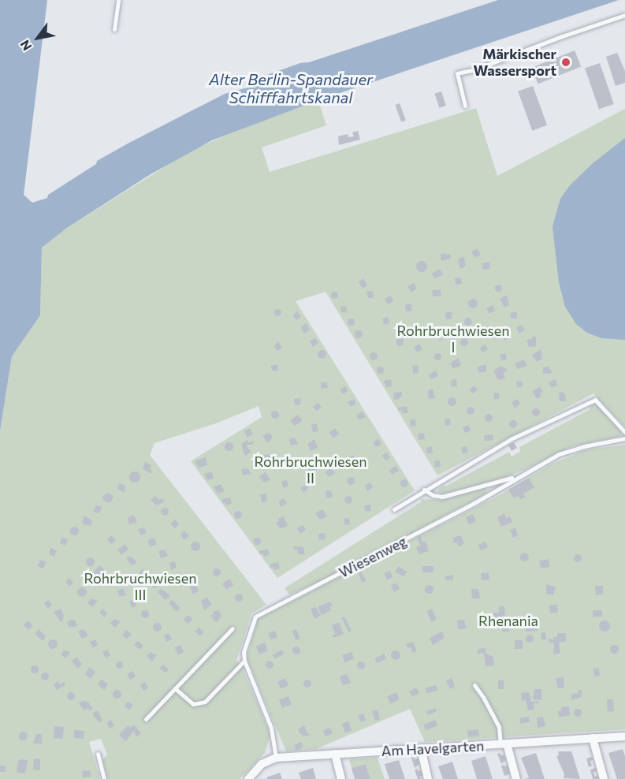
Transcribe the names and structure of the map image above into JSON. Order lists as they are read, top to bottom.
{
  "streets": {
    "street": ["Am Havelgarten"],
    "lane": ["Wiesenweg"]
  },
  "water": ["Alter Berlin-Spandauer Schifffahrtskanal"],
  "parks": [
    "Rohrbruchwiesen I",
    "Rohrbruchwiesen II",
    "Rohrbruchwiesen III",
    "Rhenania"
  ],
  "places": ["Märkischer Wassersport"],
  "north": "bottom left"
}
